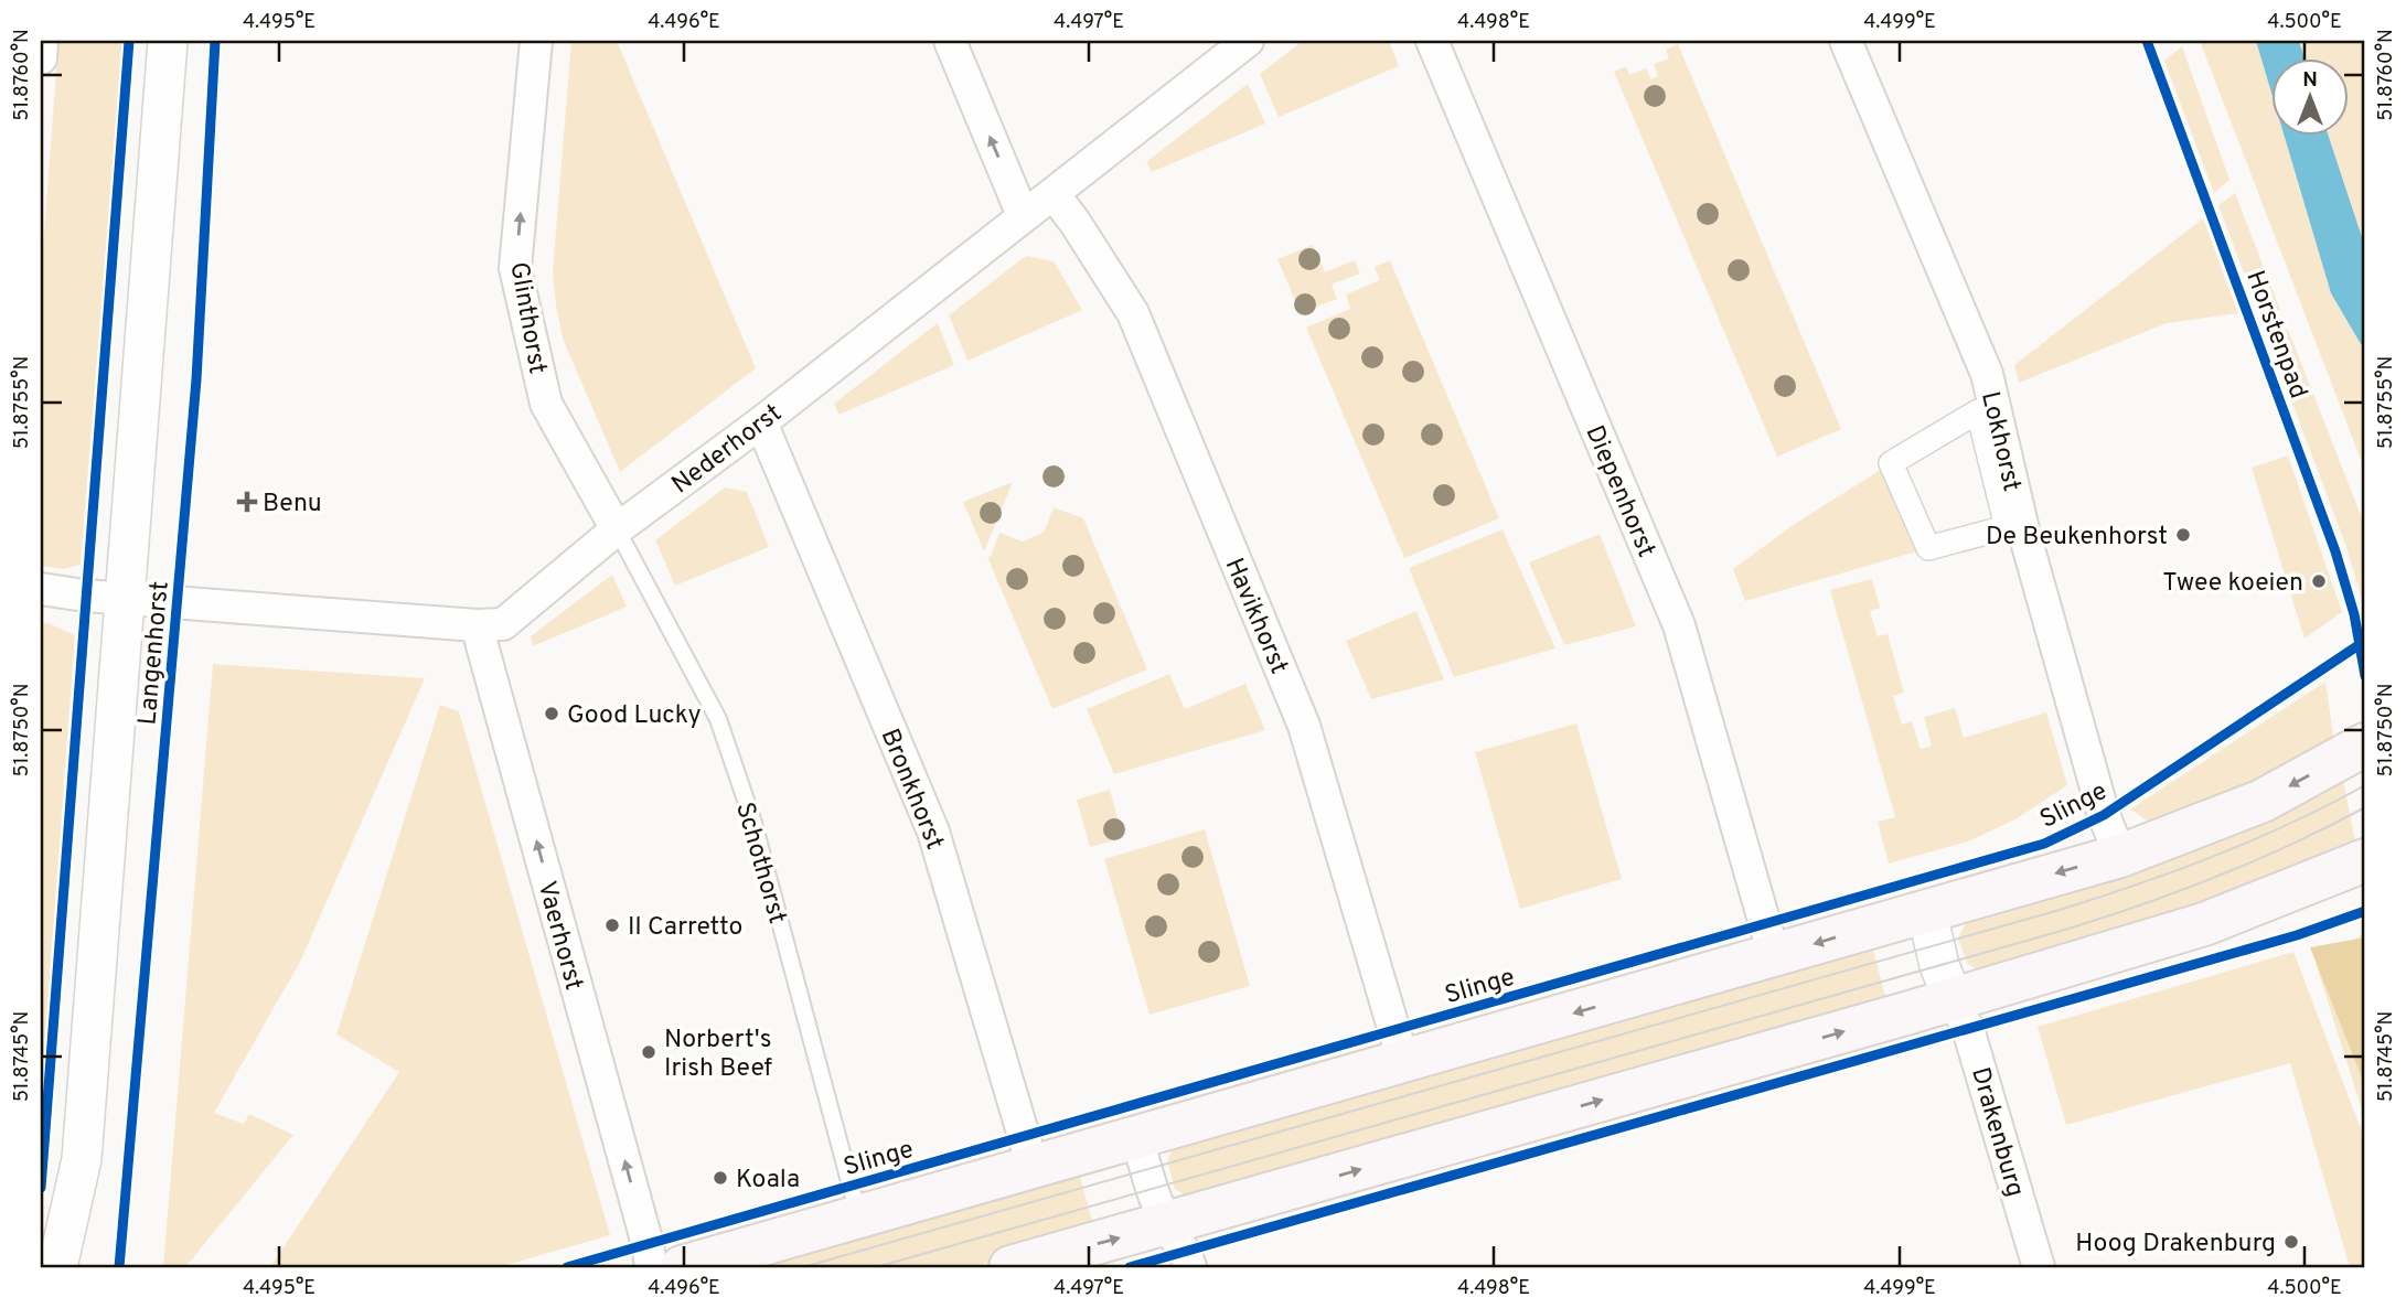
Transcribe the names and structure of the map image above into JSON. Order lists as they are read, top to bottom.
{
  "streets": {
    "main road": ["Slinge"],
    "street": [
      "Glinthorst",
      "Lokhorst",
      "Nederhorst",
      "Diepenhorst",
      "Havikhorst",
      "Langenhorst",
      "Bronkhorst",
      "Vaerhorst",
      "Drakenburg"
    ],
    "lane": ["Schothorst"],
    "cycle path": ["Horstenpad"]
  },
  "crossings": [
    ["Glinthorst", "Nederhorst"],
    ["Glinthorst", "Schothorst"],
    ["Lokhorst", "Slinge"],
    ["Nederhorst", "Havikhorst"],
    ["Nederhorst", "Langenhorst"],
    ["Nederhorst", "Bronkhorst"],
    ["Nederhorst", "Schothorst"],
    ["Nederhorst", "Vaerhorst"],
    ["Diepenhorst", "Slinge"],
    ["Havikhorst", "Slinge"],
    ["Bronkhorst", "Slinge"],
    ["Slinge", "Schothorst"]
  ],
  "one_way": ["Glinthorst", "Vaerhorst"],
  "places": {
    "health": ["Benu"],
    "other": [
      "De Beukenhorst",
      "Twee koeien",
      "Good Lucky",
      "Il Carretto",
      "Norbert's Irish Beef",
      "Koala",
      "Hoog Drakenburg"
    ]
  },
  "north": "top",
  "coordinates": [
    "4.495°E",
    "4.496°E",
    "4.497°E",
    "4.498°E",
    "4.499°E",
    "4.500°E",
    "51.8760°N",
    "51.8755°N",
    "51.8750°N",
    "51.8745°N"
  ]
}
